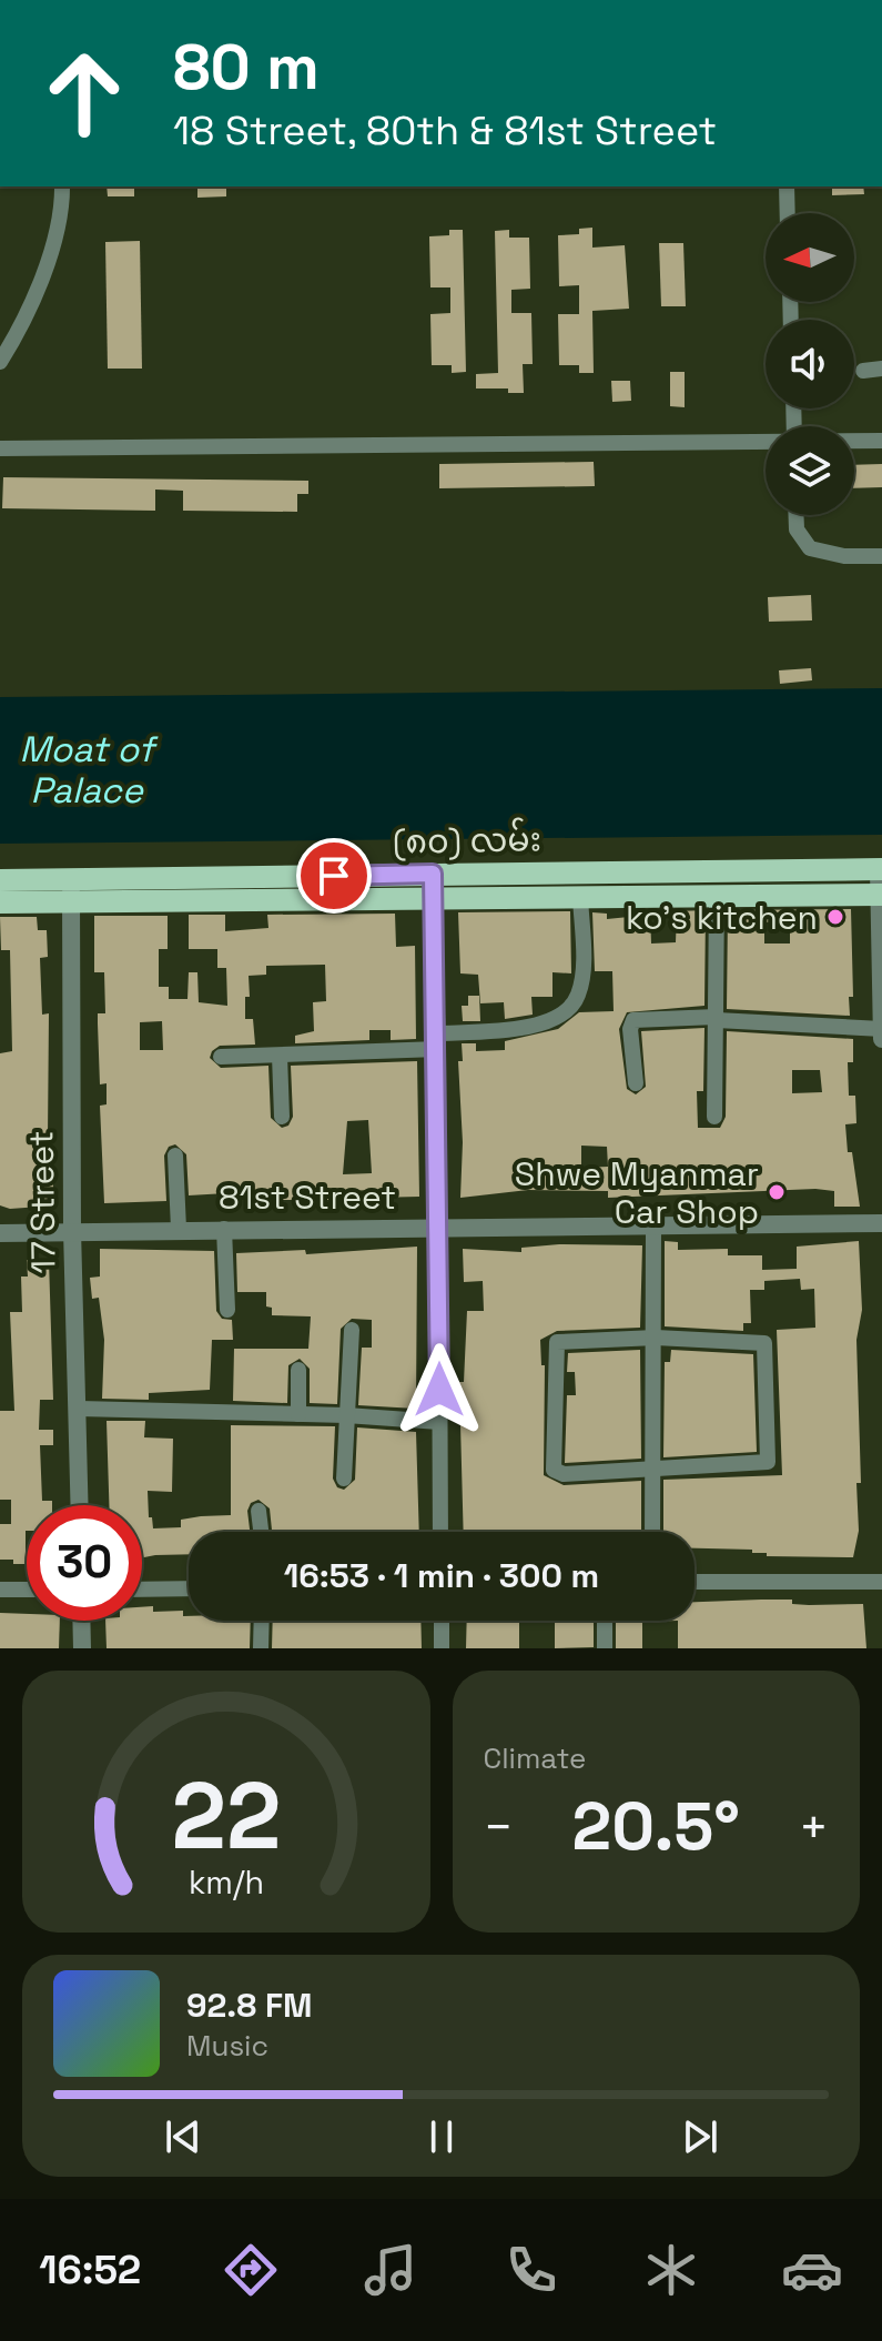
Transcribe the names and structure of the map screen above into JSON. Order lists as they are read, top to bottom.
{
  "streets": {
    "main road": ["(၈၀) လမ်း"],
    "street": ["81st Street", "17 Street"]
  },
  "crossings": [
    ["(၈၀) လမ်း", "17 Street"],
    ["81st Street", "17 Street"]
  ],
  "water": ["Moat of Palace"],
  "places": ["ko's kitchen", "Shwe Myanmar Car Shop"],
  "north": "left",
  "page": {
    "turn": ["80 m", "18 Street, 80th & 81st Street"],
    "limit": "30",
    "trip": "16:53 · 1 min · 300 m",
    "tile": "Climate",
    "heat": ["−", "20.5°", "+"],
    "song": ["92.8 FM", "Music"],
    "tabs": "16:52",
    "gauge": ["22", "km/h"]
  }
}
